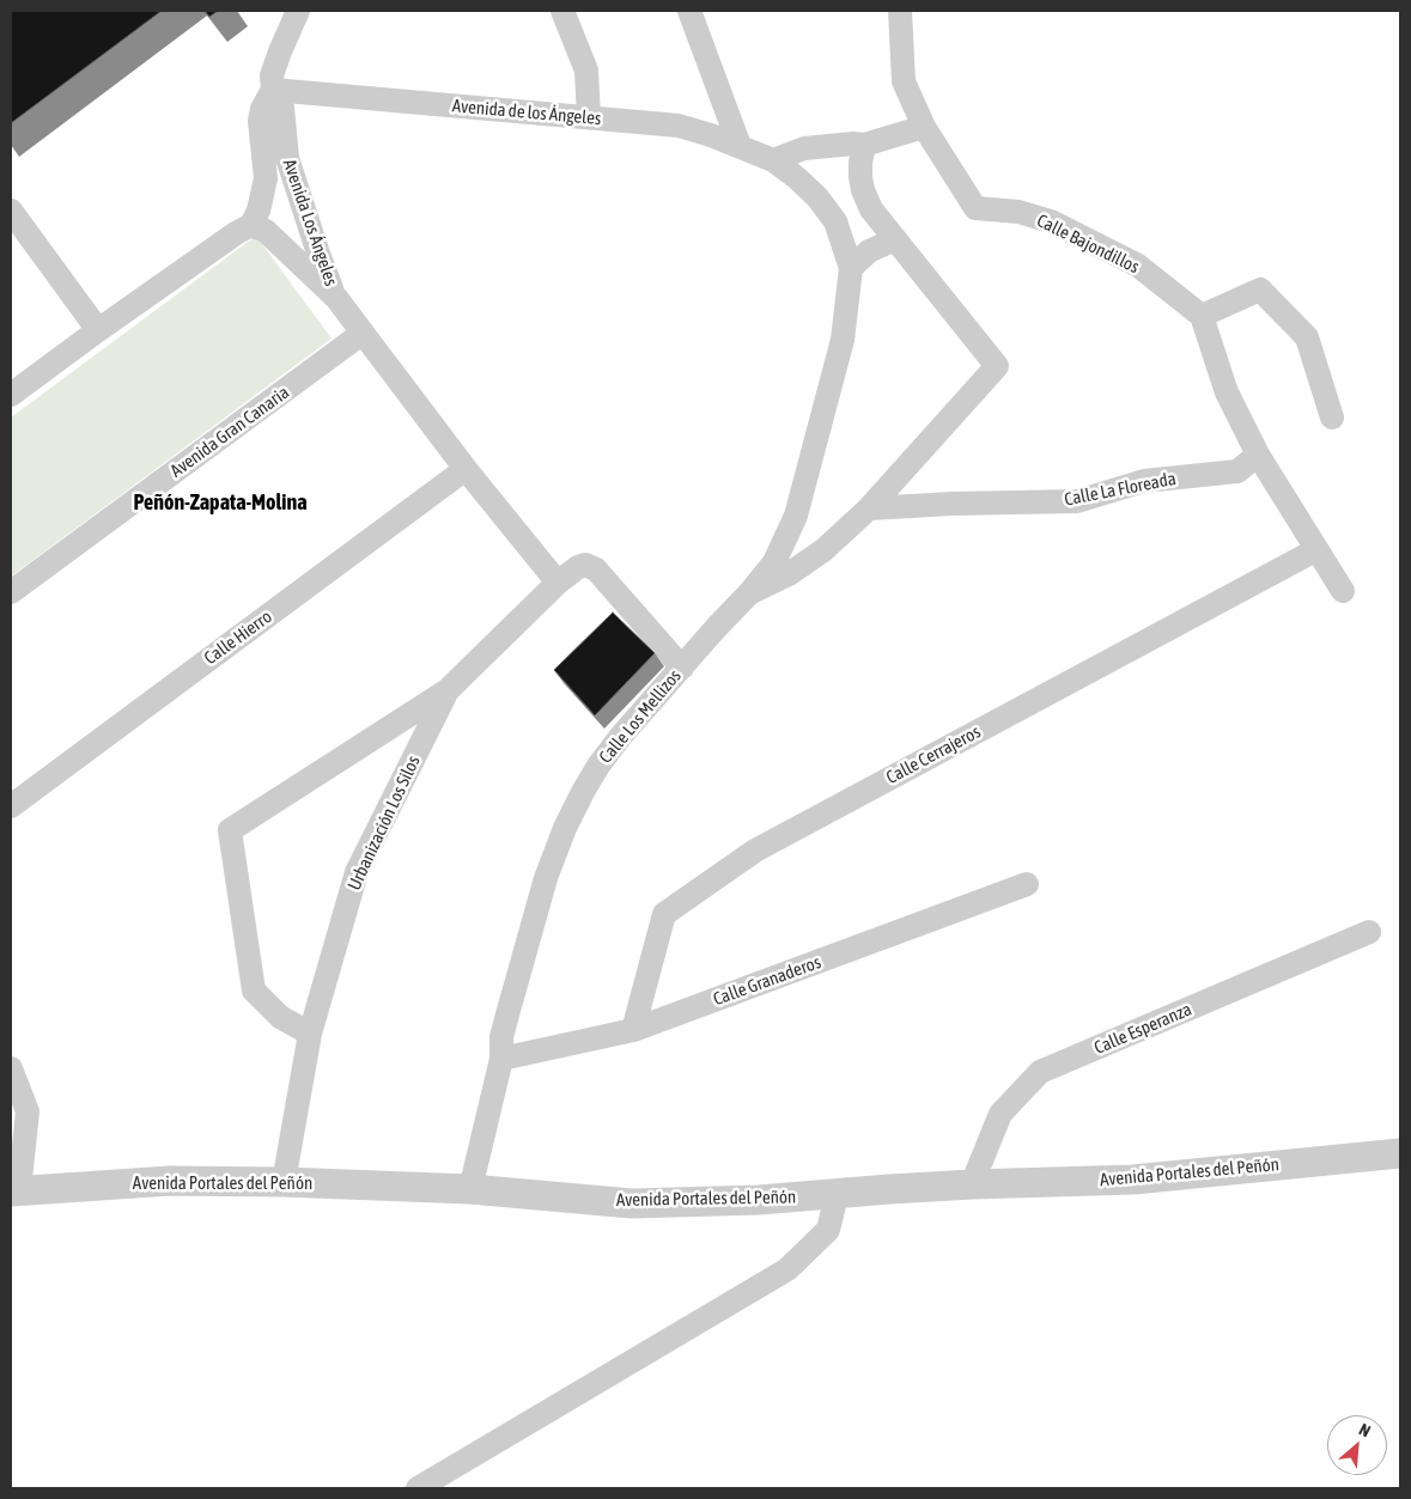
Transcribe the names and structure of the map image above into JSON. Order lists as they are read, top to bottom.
{
  "streets": {
    "street": [
      "Avenida de los Ángeles",
      "Avenida Los Ángeles",
      "Calle Bajondillos",
      "Avenida Gran Canaria",
      "Calle La Floreada",
      "Calle Hierro",
      "Calle Los Mellizos",
      "Calle Cerrajeros",
      "Urbanización Los Silos",
      "Calle Granaderos",
      "Calle Esperanza",
      "Avenida Portales del Peñón"
    ]
  },
  "crossings": [
    ["Avenida de los Ángeles", "Avenida Los Ángeles"],
    ["Avenida de los Ángeles", "Calle Los Mellizos"],
    ["Calle Los Mellizos", "Urbanización Los Silos"],
    ["Calle Los Mellizos", "Calle Granaderos"],
    ["Calle Los Mellizos", "Avenida Portales del Peñón"],
    ["Calle Cerrajeros", "Calle Granaderos"],
    ["Urbanización Los Silos", "Avenida Portales del Peñón"],
    ["Calle Esperanza", "Avenida Portales del Peñón"]
  ],
  "districts": ["Peñón-Zapata-Molina"],
  "north": "top right"
}
